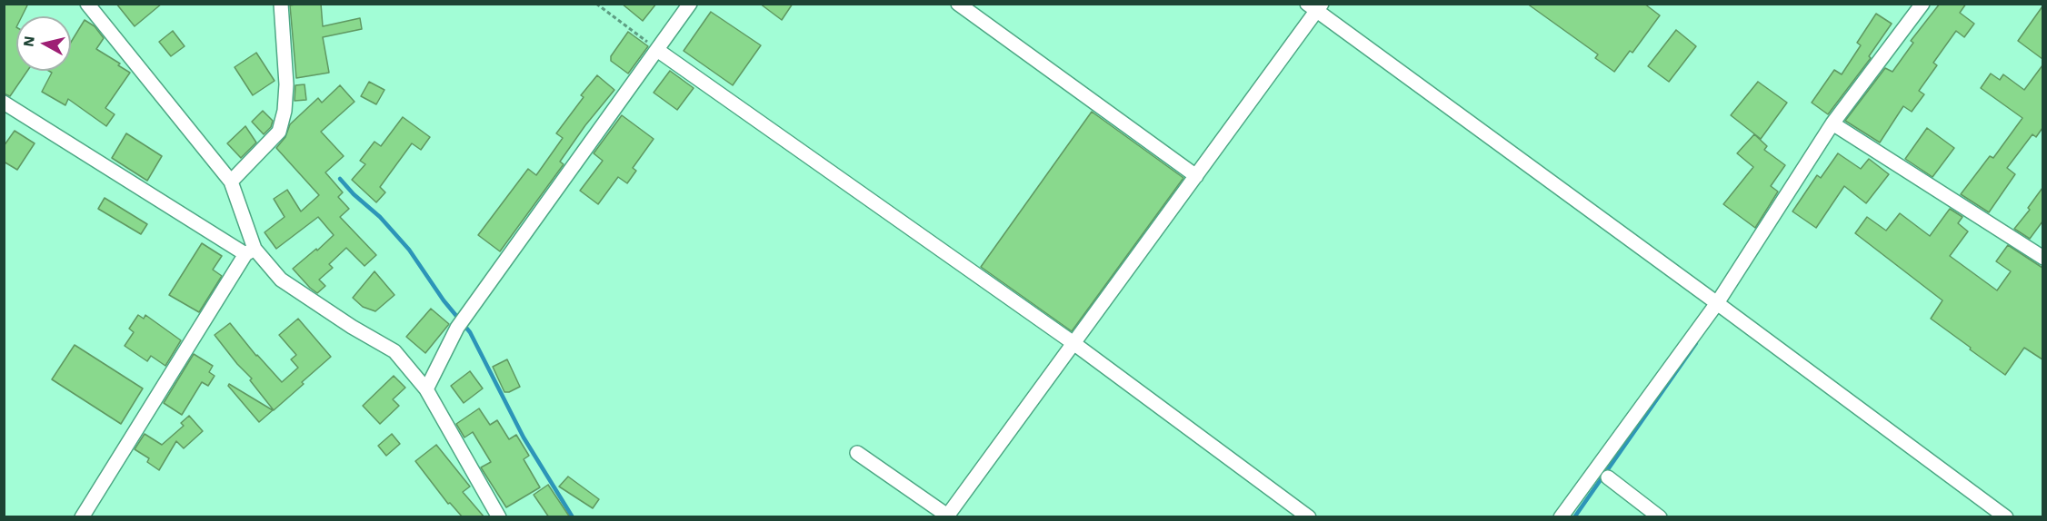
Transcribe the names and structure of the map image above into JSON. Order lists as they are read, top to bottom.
{
  "north": "left"
}
